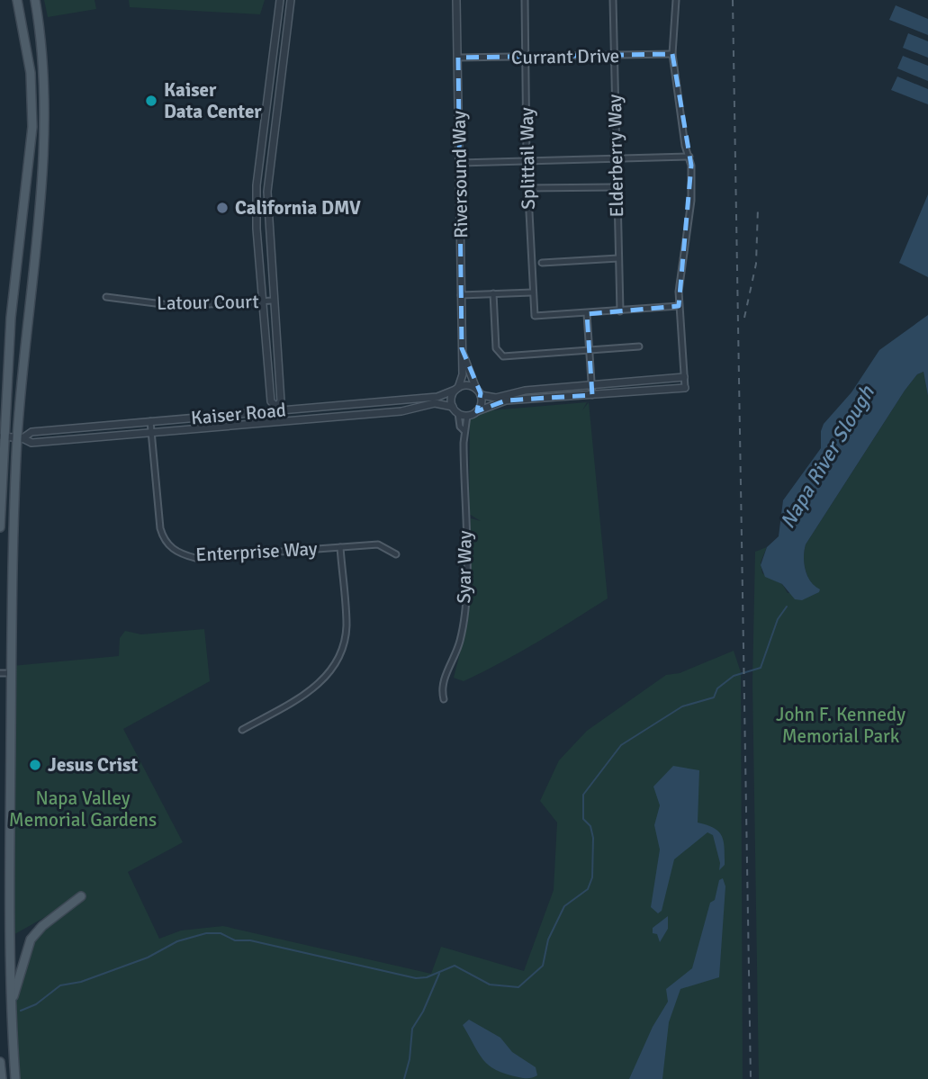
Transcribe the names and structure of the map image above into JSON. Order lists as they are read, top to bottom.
{
  "streets": {
    "street": [
      "Currant Drive",
      "Elderberry Way",
      "Splittail Way",
      "Riversound Way",
      "Latour Court",
      "Kaiser Road",
      "Enterprise Way",
      "Syar Way"
    ]
  },
  "crossings": [
    ["Currant Drive", "Elderberry Way"],
    ["Currant Drive", "Splittail Way"],
    ["Currant Drive", "Riversound Way"],
    ["Riversound Way", "Kaiser Road"],
    ["Riversound Way", "Syar Way"],
    ["Kaiser Road", "Enterprise Way"],
    ["Kaiser Road", "Syar Way"]
  ],
  "water": ["Napa River Slough"],
  "parks": ["John F. Kennedy Memorial Park", "Napa Valley Memorial Gardens"],
  "places": ["Kaiser Data Center", "California DMV", "Jesus Crist"]
}
